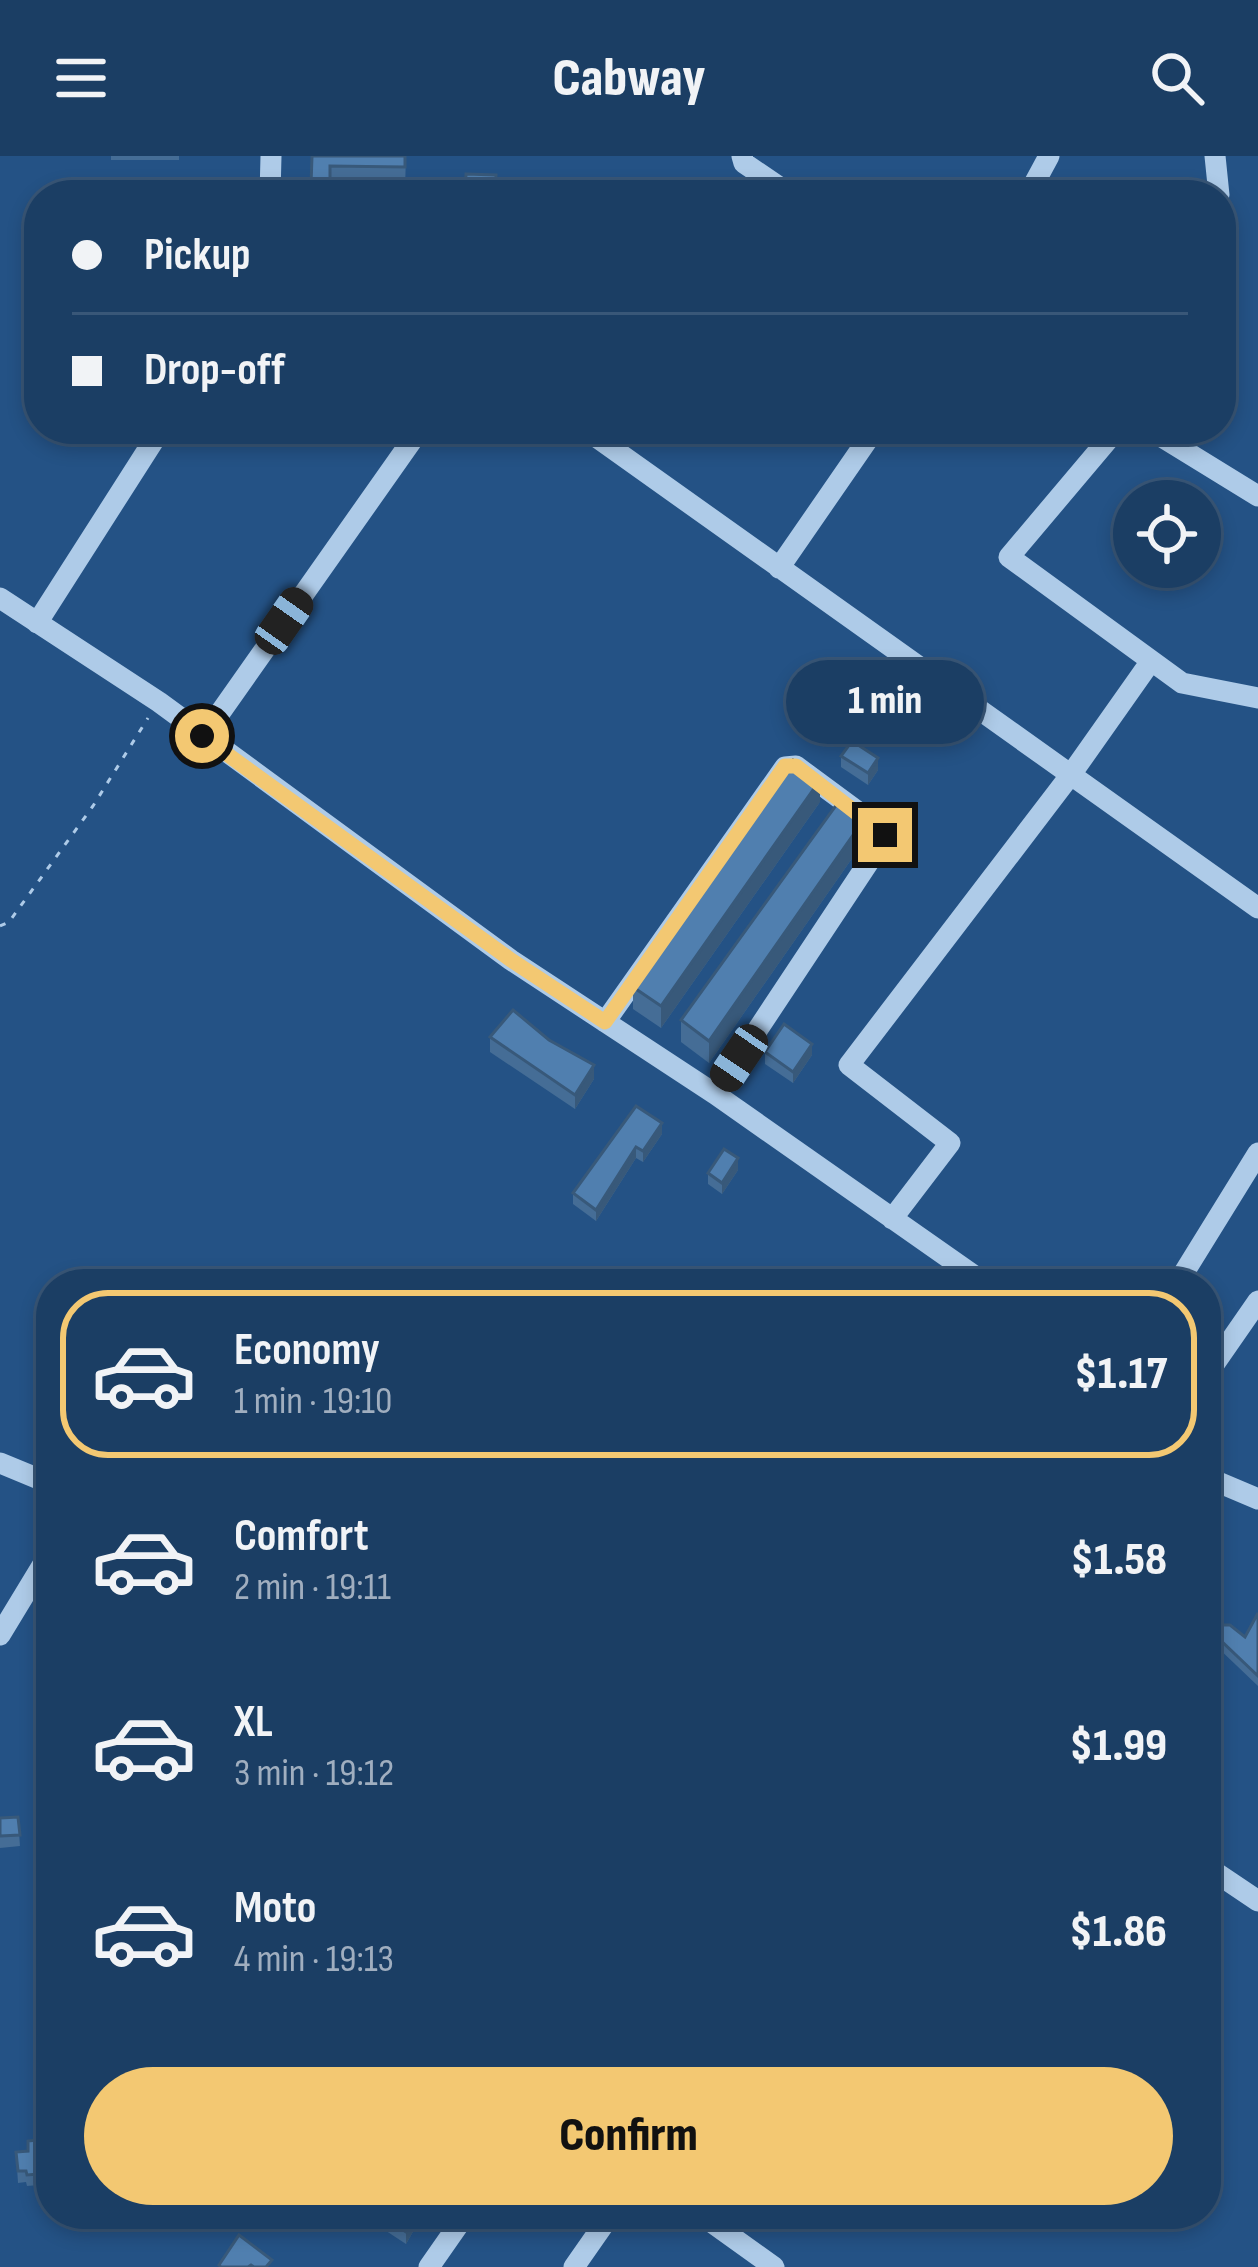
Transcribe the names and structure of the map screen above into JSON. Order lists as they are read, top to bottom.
{
  "page": {
    "header": "Cabway",
    "banner": ["Pickup", "Drop-off"],
    "bubble": "1 min",
    "list": [
      {
        "name": "Economy",
        "note": "1 min · 19:10",
        "value": "$1.17"
      },
      {
        "name": "Comfort",
        "note": "2 min · 19:11",
        "value": "$1.58"
      },
      {
        "name": "XL",
        "note": "3 min · 19:12",
        "value": "$1.99"
      },
      {
        "name": "Moto",
        "note": "4 min · 19:13",
        "value": "$1.86"
      }
    ],
    "buttons": "Confirm"
  }
}
